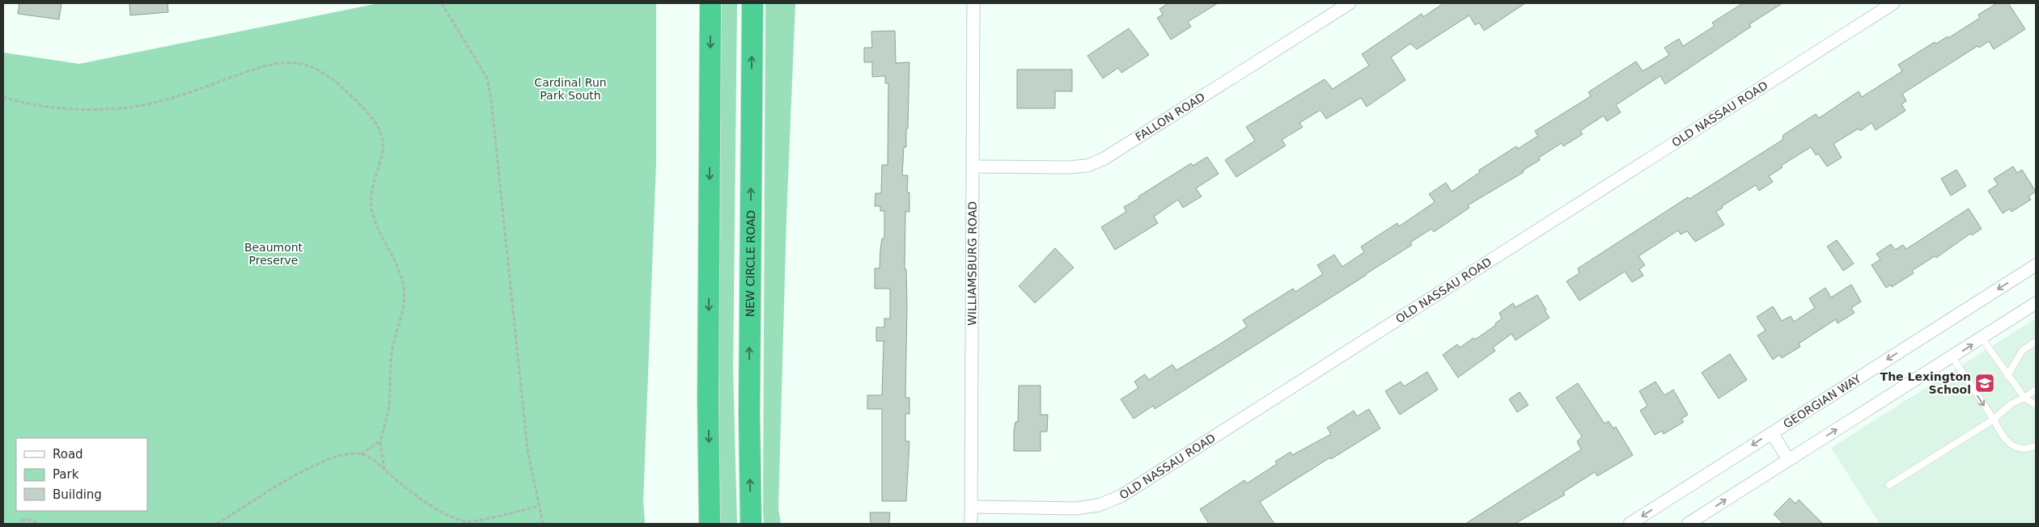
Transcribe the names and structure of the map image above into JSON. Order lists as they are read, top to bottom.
{
  "streets": {
    "highway": ["NEW CIRCLE ROAD"],
    "street": [
      "OLD NASSAU ROAD",
      "FALLON ROAD",
      "WILLIAMSBURG ROAD",
      "GEORGIAN WAY"
    ]
  },
  "crossings": [
    ["OLD NASSAU ROAD", "WILLIAMSBURG ROAD"],
    ["FALLON ROAD", "WILLIAMSBURG ROAD"]
  ],
  "parks": ["Cardinal Run Park South", "Beaumont Preserve"],
  "places": {
    "school or university": ["The Lexington School"]
  },
  "legend": ["Road", "Park", "Building"]
}
